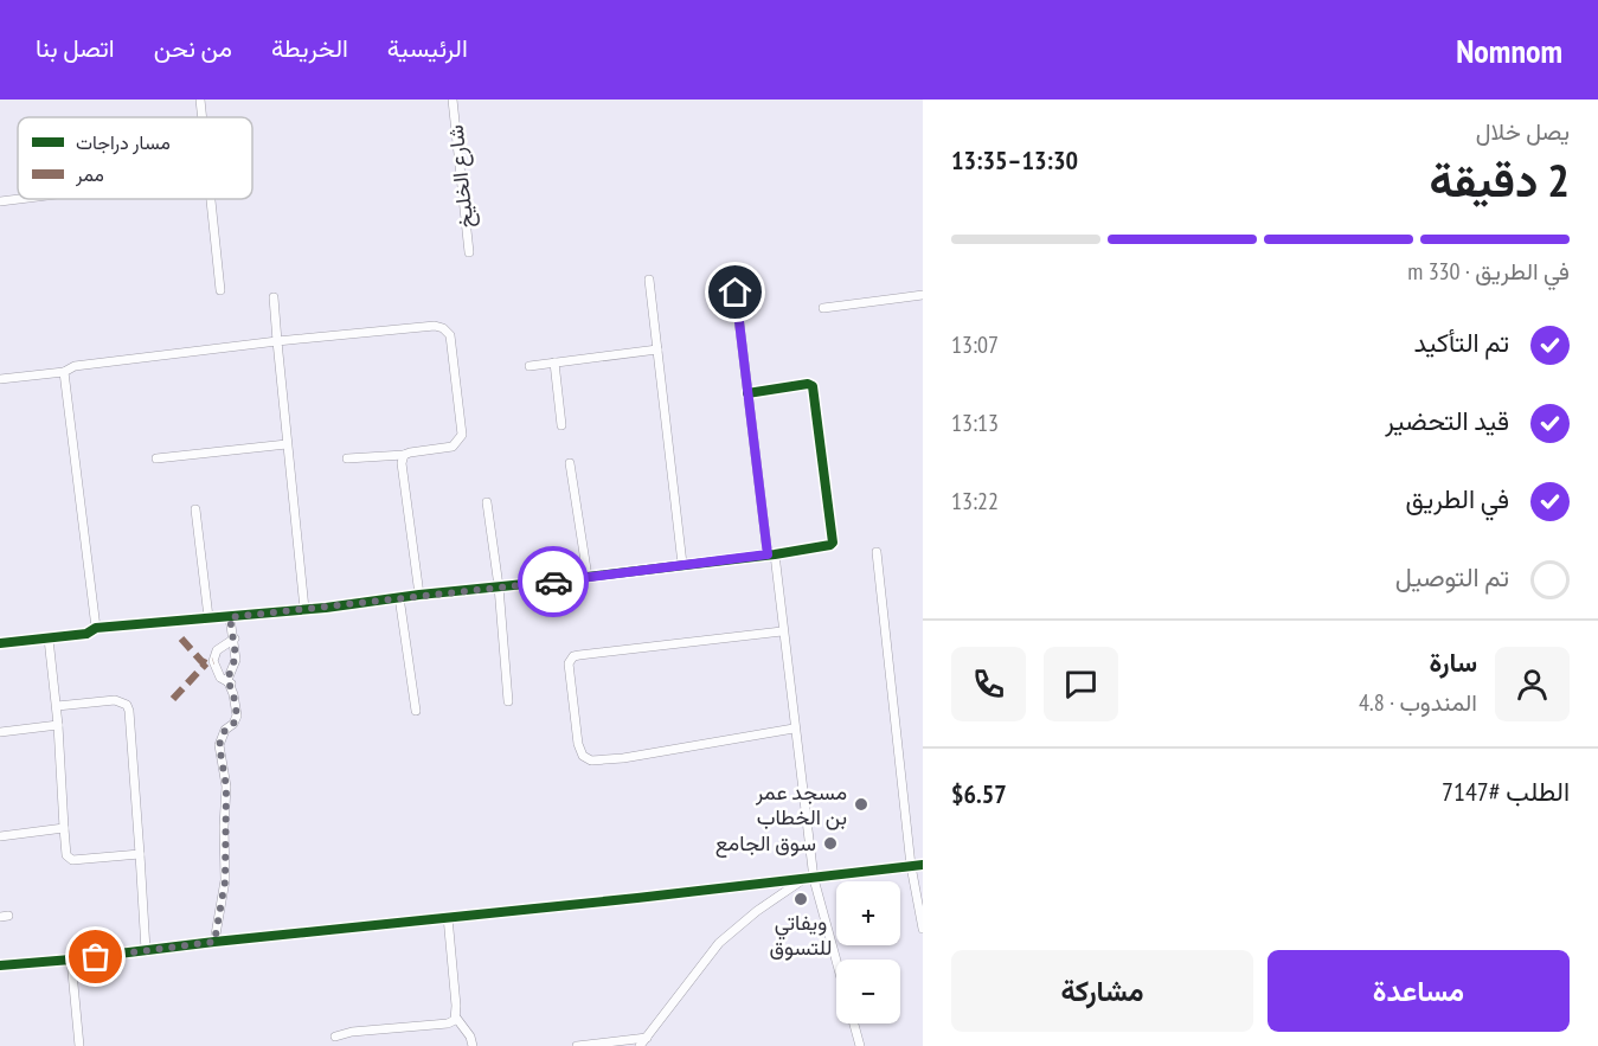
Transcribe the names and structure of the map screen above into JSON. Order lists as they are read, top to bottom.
{
  "streets": {
    "street": ["شارع الخليخ"]
  },
  "places": ["مسجد عمر بن الخطاب", "سوق الجامع", "ويفاتي للتسوق"],
  "legend": ["مسار دراجات", "ممر"],
  "page": {
    "header": "Nomnom",
    "nav": [
      "الرئيسية",
      "الخريطة",
      "من نحن",
      "اتصل بنا"
    ],
    "heading": ["2 دقيقة", "يصل خلال", "13:30–13:35"],
    "panel": [
      "سارة",
      "المندوب · 4.8",
      "الطلب #7147",
      "$6.57"
    ],
    "bar": "في الطريق · 330 m",
    "list": [
      ["تم التأكيد", "13:07"],
      ["قيد التحضير", "13:13"],
      ["في الطريق", "13:22"],
      "تم التوصيل"
    ],
    "map_buttons": ["+", "−"],
    "buttons": ["مساعدة", "مشاركة"]
  }
}
